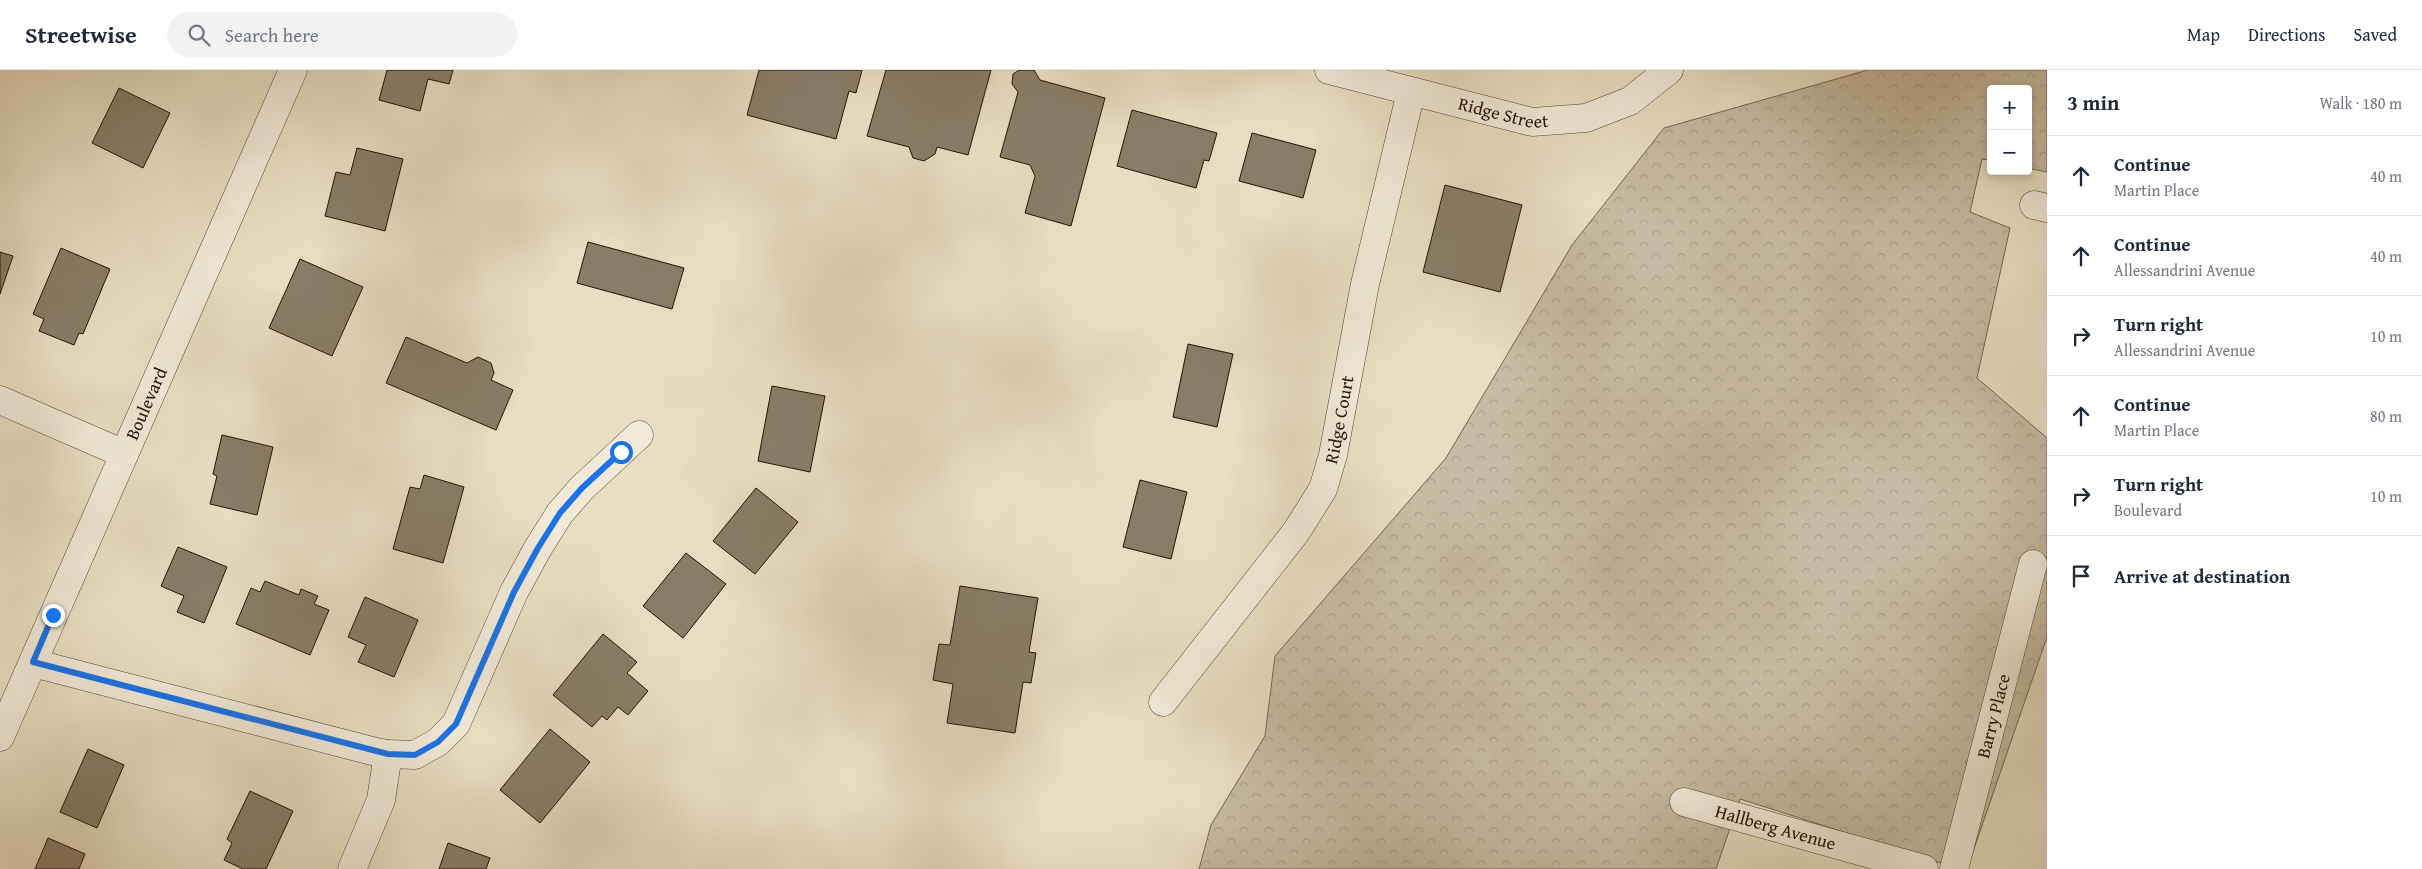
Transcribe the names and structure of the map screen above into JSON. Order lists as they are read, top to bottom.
{
  "streets": {
    "street": [
      "Ridge Street",
      "Boulevard",
      "Ridge Court",
      "Barry Place",
      "Hallberg Avenue"
    ]
  },
  "crossings": [
    ["Ridge Street", "Ridge Court"]
  ],
  "page": {
    "header": "Streetwise",
    "search": "Search here",
    "nav": ["Map", "Directions", "Saved"],
    "heading": ["3 min", "Walk · 180 m"],
    "map_buttons": ["+", "−"],
    "list": [
      ["Continue", "Martin Place", "40 m"],
      ["Continue", "Allessandrini Avenue", "40 m"],
      ["Turn right", "Allessandrini Avenue", "10 m"],
      ["Continue", "Martin Place", "80 m"],
      ["Turn right", "Boulevard", "10 m"],
      "Arrive at destination"
    ]
  }
}
